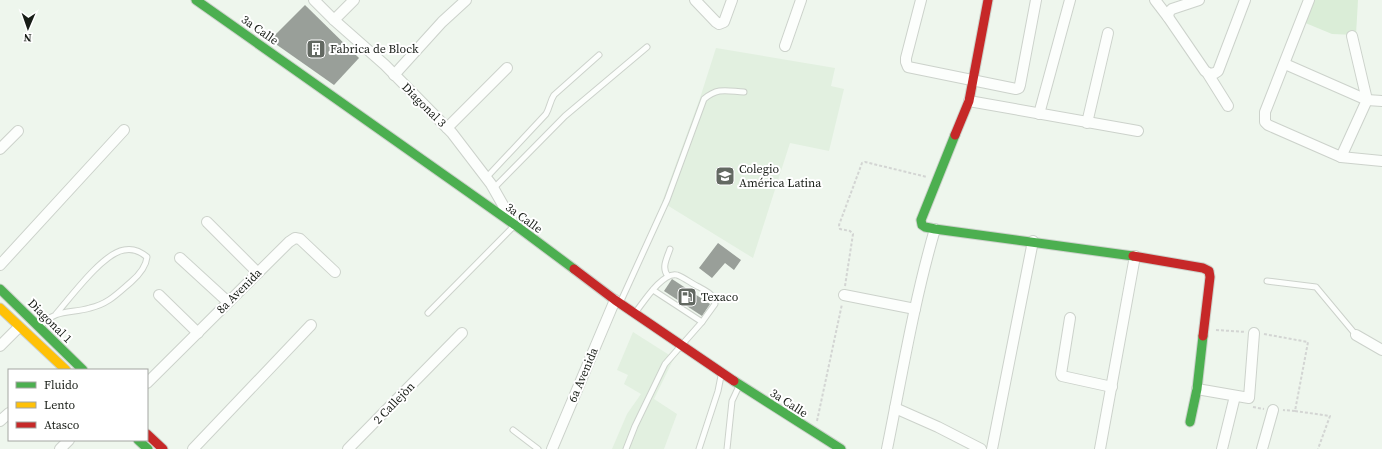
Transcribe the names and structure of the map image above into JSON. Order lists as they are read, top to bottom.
{
  "streets": {
    "main road": ["3a Calle", "Diagonal 1"],
    "street": ["Diagonal 3", "8a Avenida", "6a Avenida"],
    "lane": ["2 Callejòn"]
  },
  "crossings": [
    ["3a Calle", "Diagonal 3"],
    ["3a Calle", "6a Avenida"]
  ],
  "places": {
    "building": ["Fabrica de Block"],
    "school or university": ["Colegio América Latina"],
    "fuel station": ["Texaco"]
  },
  "legend": ["Fluido", "Lento", "Atasco"],
  "north": "bottom"
}
